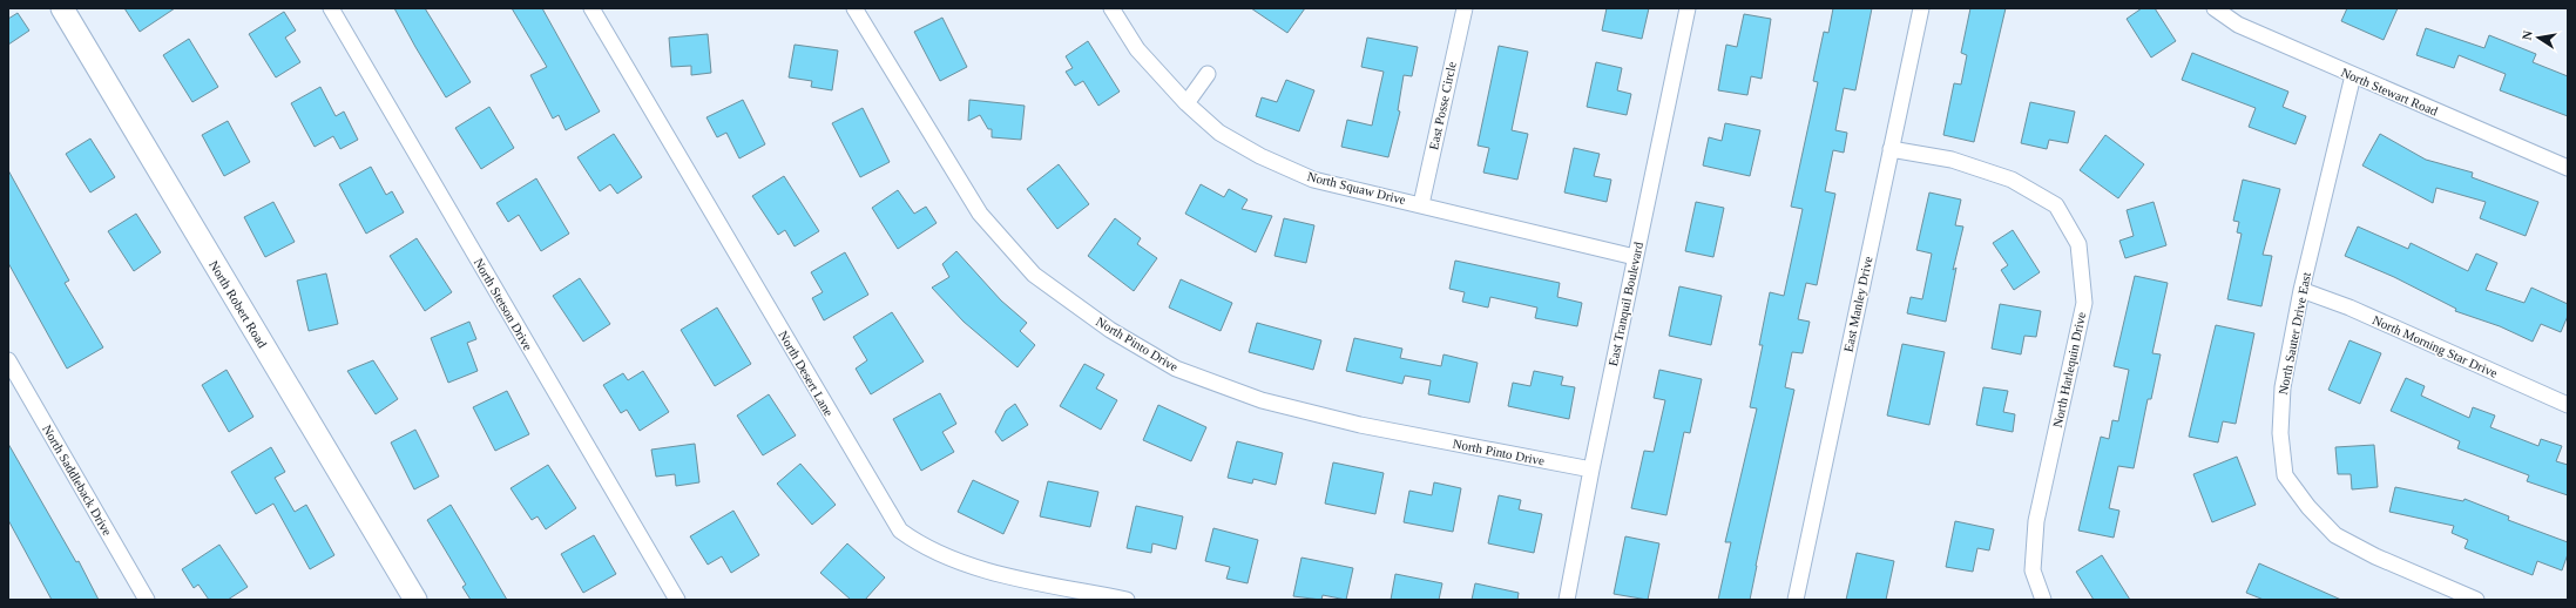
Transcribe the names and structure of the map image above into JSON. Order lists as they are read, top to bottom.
{
  "streets": {
    "main road": ["North Robert Road"],
    "street": [
      "North Stewart Road",
      "East Posse Circle",
      "North Squaw Drive",
      "North Stetson Drive",
      "East Tranquil Boulevard",
      "East Manley Drive",
      "North Sauter Drive East",
      "North Pinto Drive",
      "North Morning Star Drive",
      "North Harlequin Drive",
      "North Desert Lane",
      "North Saddleback Drive"
    ]
  },
  "crossings": [
    ["North Stewart Road", "North Sauter Drive East"],
    ["East Posse Circle", "North Squaw Drive"],
    ["North Squaw Drive", "East Tranquil Boulevard"],
    ["East Tranquil Boulevard", "North Pinto Drive"],
    ["East Manley Drive", "North Harlequin Drive"],
    ["North Sauter Drive East", "North Morning Star Drive"]
  ],
  "north": "left"
}
